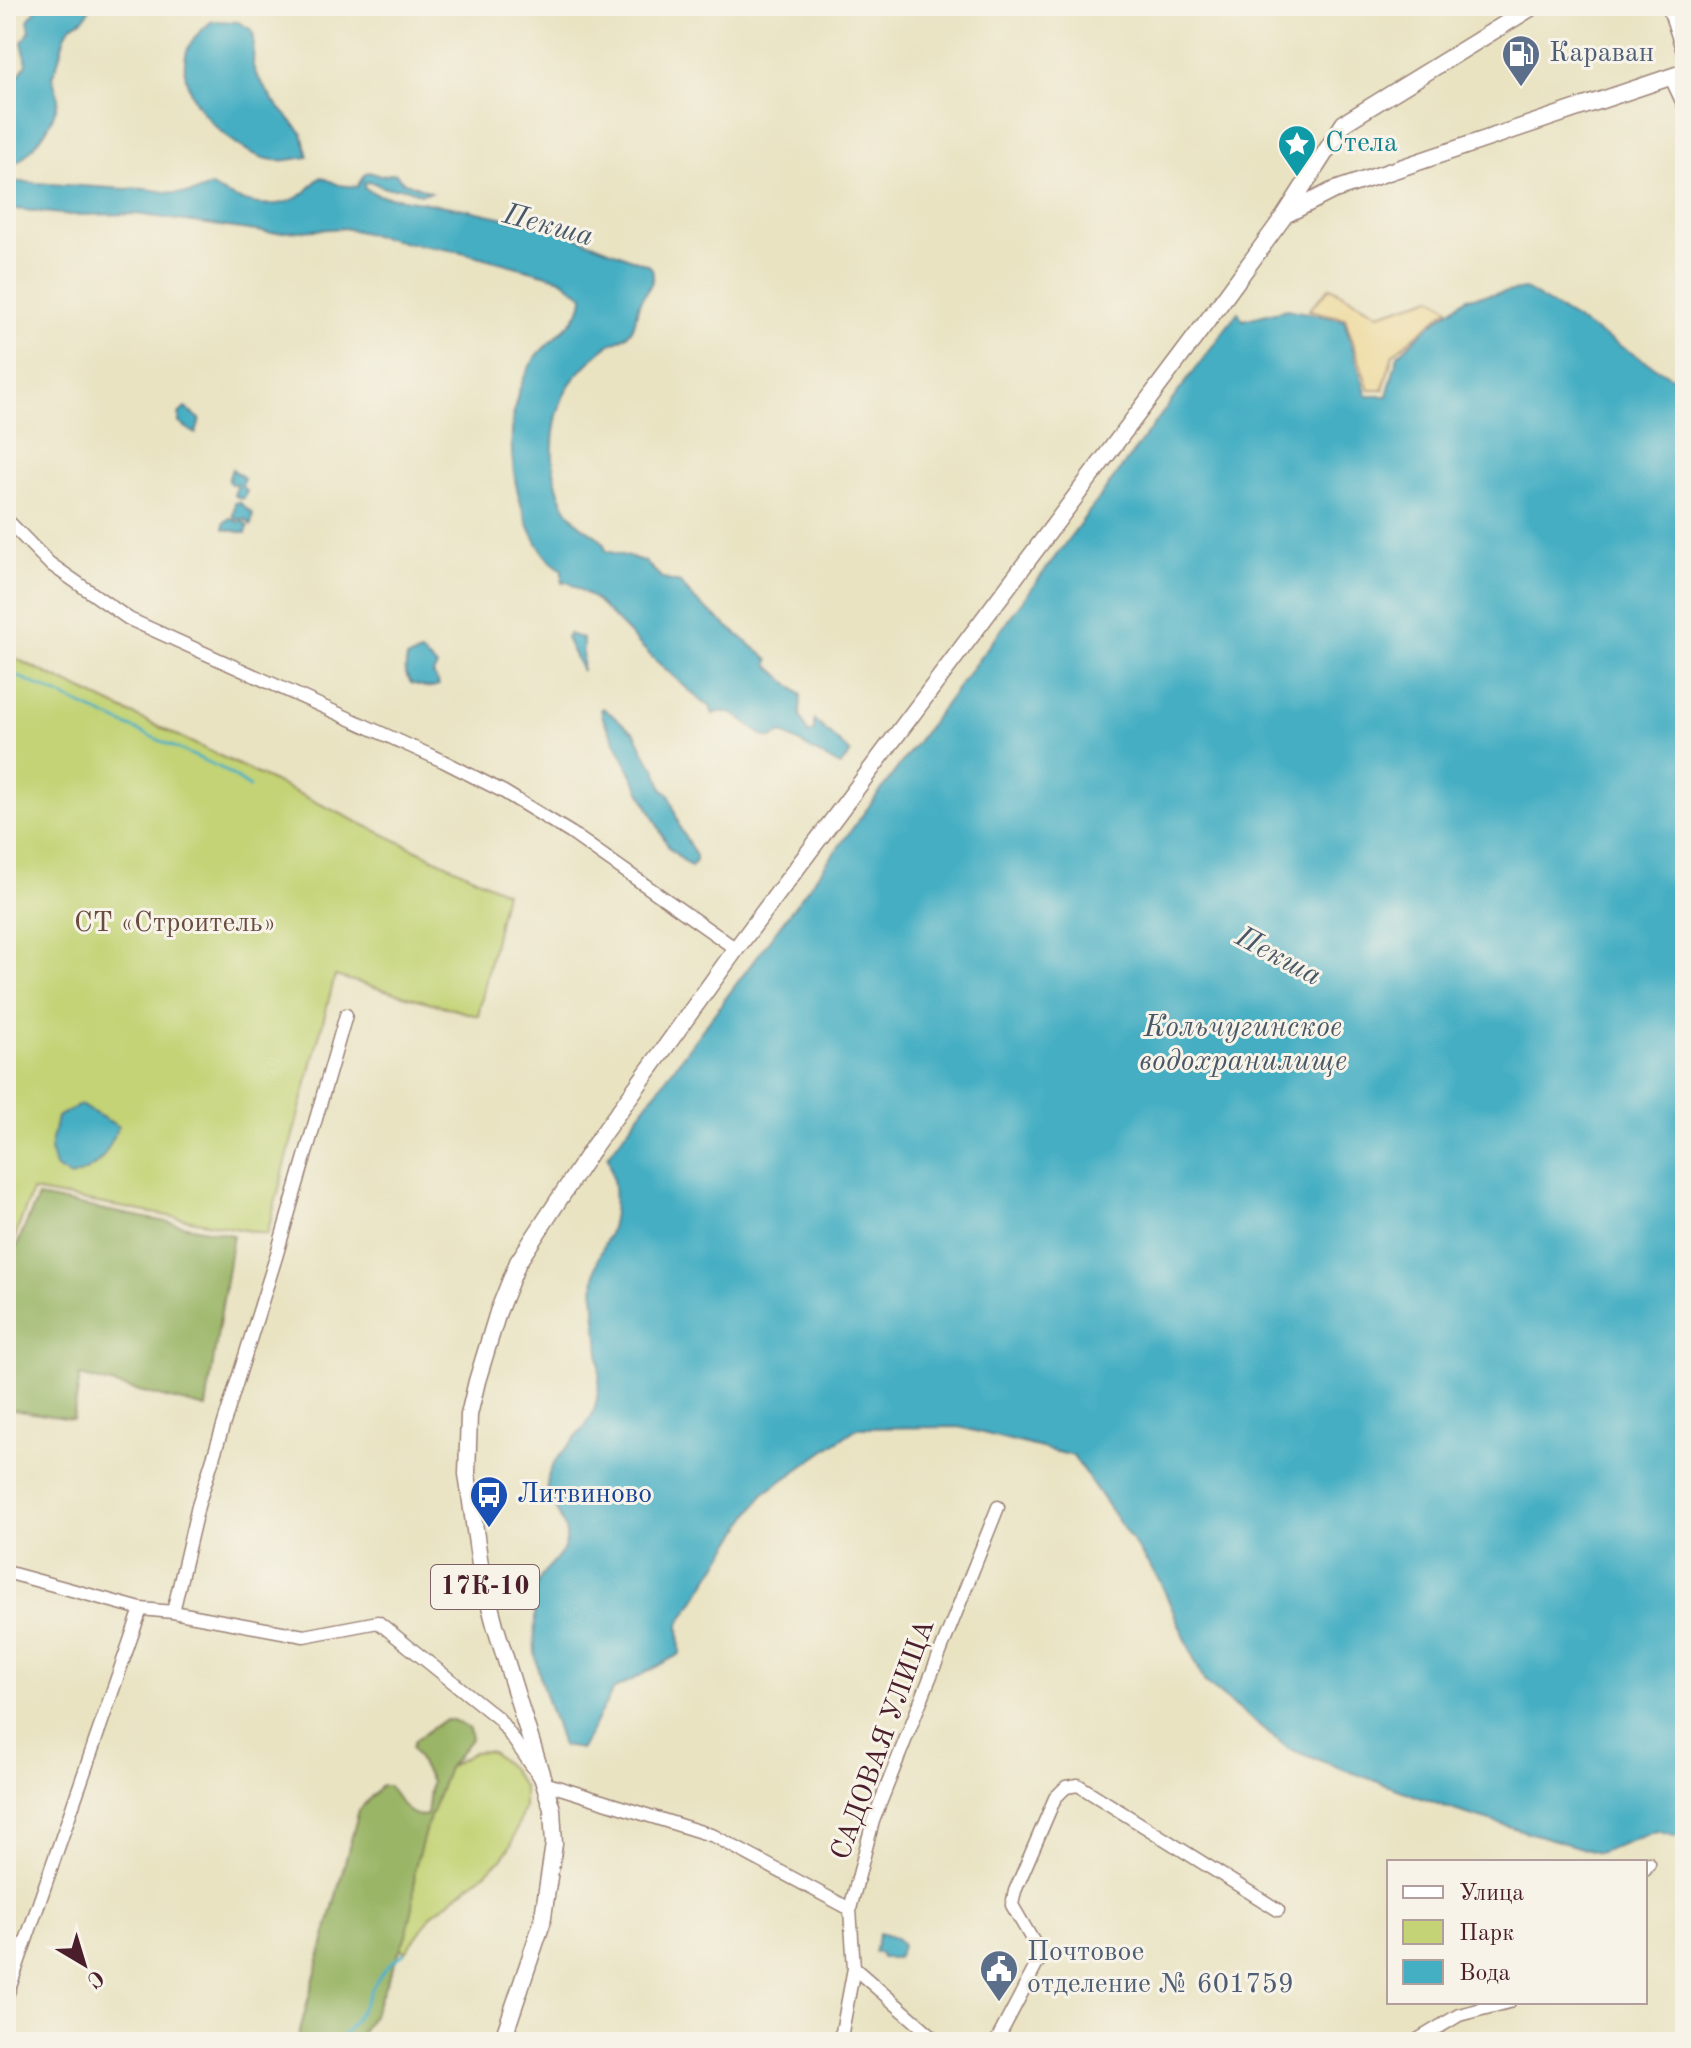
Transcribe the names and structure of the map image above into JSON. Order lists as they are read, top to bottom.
{
  "streets": {
    "main road": ["17К-10"],
    "street": ["САДОВАЯ УЛИЦА"]
  },
  "water": ["Пекша", "Кольчугинское водохранилище"],
  "parks": ["СТ «Строитель»"],
  "places": {
    "fuel station": ["Караван"],
    "place": ["Стела"],
    "bus stop": ["Литвиново"],
    "public building": ["Почтовое отделение № 601759"]
  },
  "legend": ["Улица", "Парк", "Вода"],
  "north": "bottom right"
}
